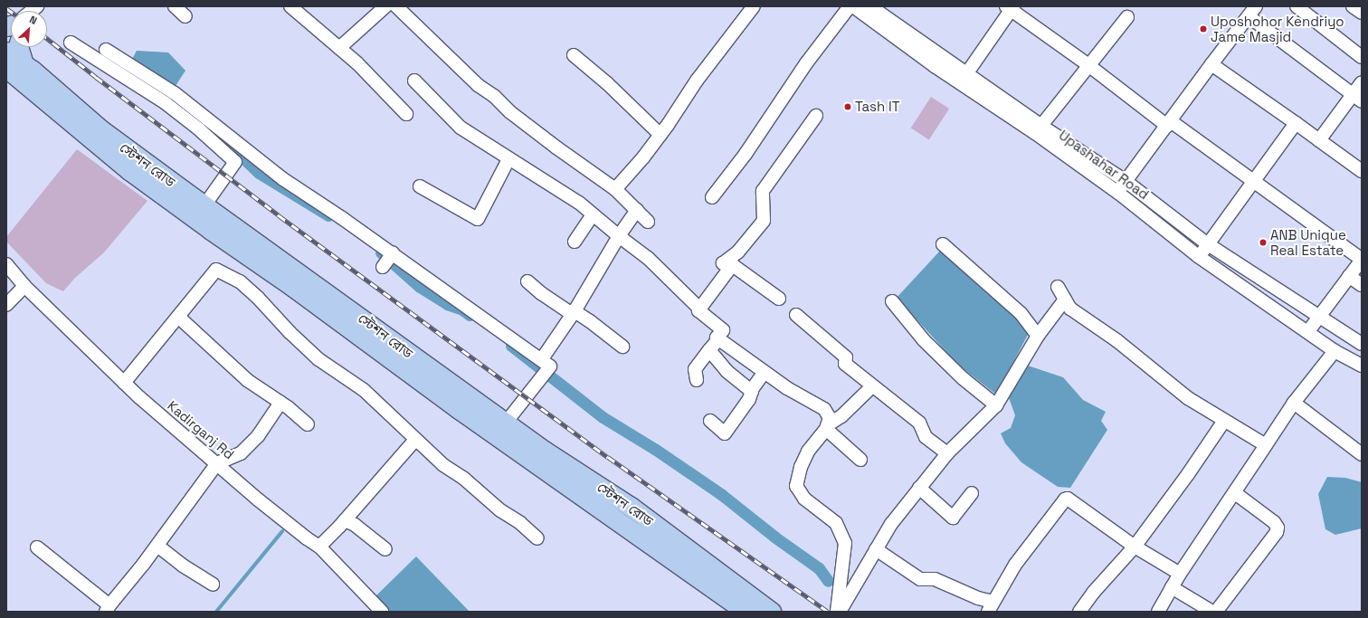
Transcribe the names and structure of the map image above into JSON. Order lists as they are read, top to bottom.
{
  "streets": {
    "highway": ["স্টেশন রোড"],
    "street": ["Upashahar Road", "Kadirganj Rd"]
  },
  "places": ["Uposhohor Kendriyo Jame Masjid", "Tash IT", "ANB Unique Real Estate"],
  "north": "top right"
}
